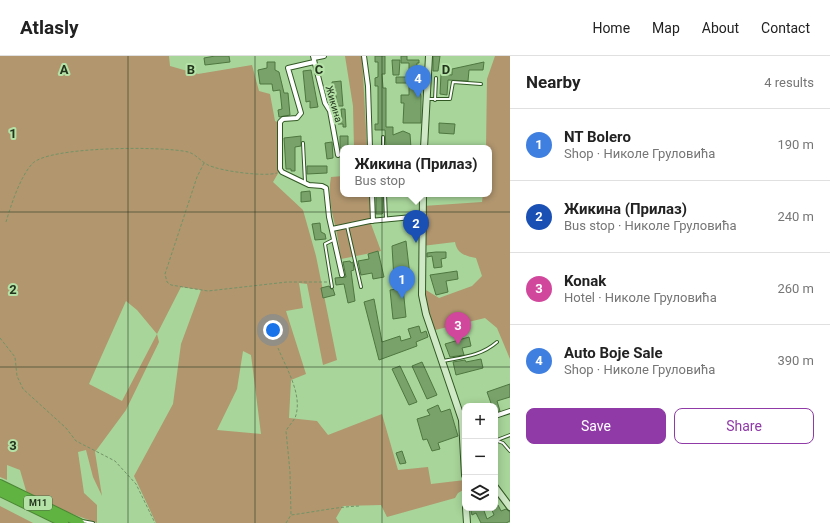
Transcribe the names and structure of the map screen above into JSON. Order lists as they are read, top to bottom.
{
  "streets": {
    "highway": ["M11"],
    "street": ["Жикина"]
  },
  "page": {
    "header": "Atlasly",
    "nav": [
      "Home",
      "Map",
      "About",
      "Contact"
    ],
    "heading": ["Nearby", "4 results"],
    "pins": [
      "4",
      "2",
      "1",
      "3"
    ],
    "list": [
      {
        "mark": "1",
        "name": "NT Bolero",
        "note": "Shop · Николе Груловића",
        "value": "190 m"
      },
      {
        "mark": "2",
        "name": "Жикина (Прилаз)",
        "note": "Bus stop · Николе Груловића",
        "value": "240 m"
      },
      {
        "mark": "3",
        "name": "Konak",
        "note": "Hotel · Николе Груловића",
        "value": "260 m"
      },
      {
        "mark": "4",
        "name": "Auto Boje Sale",
        "note": "Shop · Николе Груловића",
        "value": "390 m"
      }
    ],
    "popup": ["Жикина (Прилаз)", "Bus stop"],
    "buttons": ["Save", "Share"],
    "map_buttons": ["+", "−"]
  },
  "grid": {
    "columns": [
      "A",
      "B",
      "C",
      "D"
    ],
    "rows": ["1", "2", "3"]
  }
}
